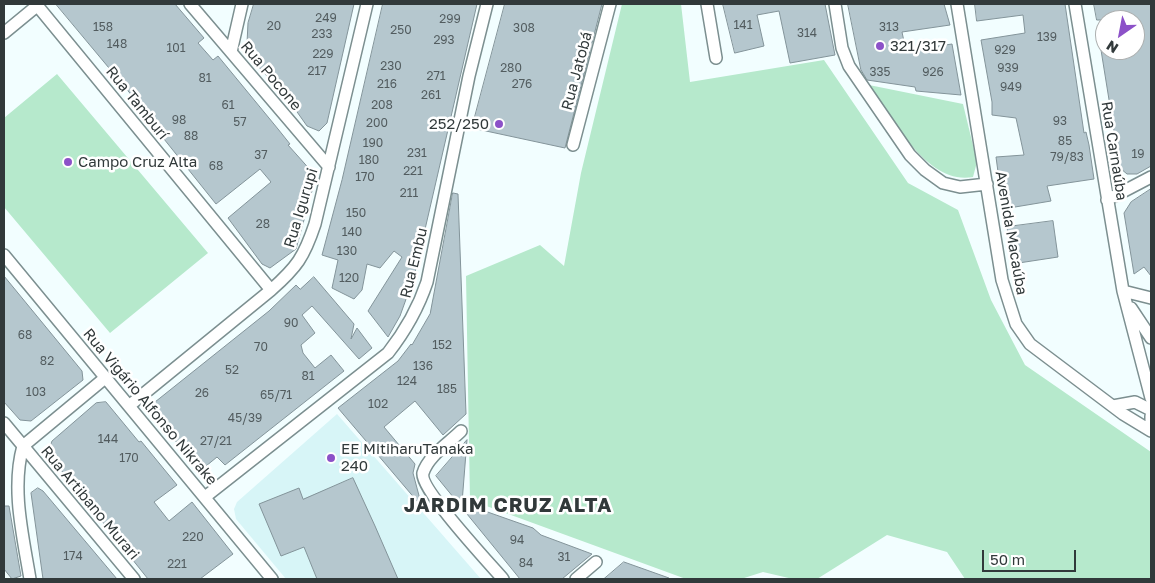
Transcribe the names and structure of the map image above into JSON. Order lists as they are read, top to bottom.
{
  "streets": {
    "street": [
      "Rua Jatobá",
      "Rua Pocone",
      "Rua Tamburí",
      "Rua Carnaúba",
      "Rua Igurupi",
      "Avenida Macaúba",
      "Rua Embu",
      "Rua Vigário Alfonso Nikrake",
      "Rua Artibano Murari"
    ]
  },
  "crossings": [
    ["Rua Pocone", "Rua Igurupi"],
    ["Rua Tamburí", "Rua Igurupi"],
    ["Rua Igurupi", "Rua Vigário Alfonso Nikrake"],
    ["Rua Embu", "Rua Vigário Alfonso Nikrake"]
  ],
  "districts": ["JARDIM CRUZ ALTA"],
  "places": [
    "321/317",
    "252/250",
    "Campo Cruz Alta",
    "EE MitiharuTanaka 240"
  ],
  "house_numbers": [
    "249",
    "299",
    "141",
    "20",
    "158",
    "313",
    "308",
    "250",
    "314",
    "233",
    "139",
    "293",
    "148",
    "101",
    "929",
    "229",
    "230",
    "280",
    "939",
    "217",
    "335",
    "926",
    "271",
    "81",
    "216",
    "276",
    "949",
    "261",
    "61",
    "208",
    "98",
    "93",
    "57",
    "200",
    "88",
    "85",
    "190",
    "231",
    "19",
    "37",
    "79/83",
    "180",
    "68",
    "221",
    "170",
    "211",
    "150",
    "28",
    "140",
    "130",
    "120",
    "90",
    "68",
    "152",
    "70",
    "82",
    "136",
    "52",
    "81",
    "124",
    "185",
    "103",
    "26",
    "65/71",
    "102",
    "45/39",
    "144",
    "27/21",
    "170",
    "220",
    "94",
    "174",
    "31",
    "84",
    "221"
  ],
  "scale_bar": "50 m",
  "north": "bottom left"
}
